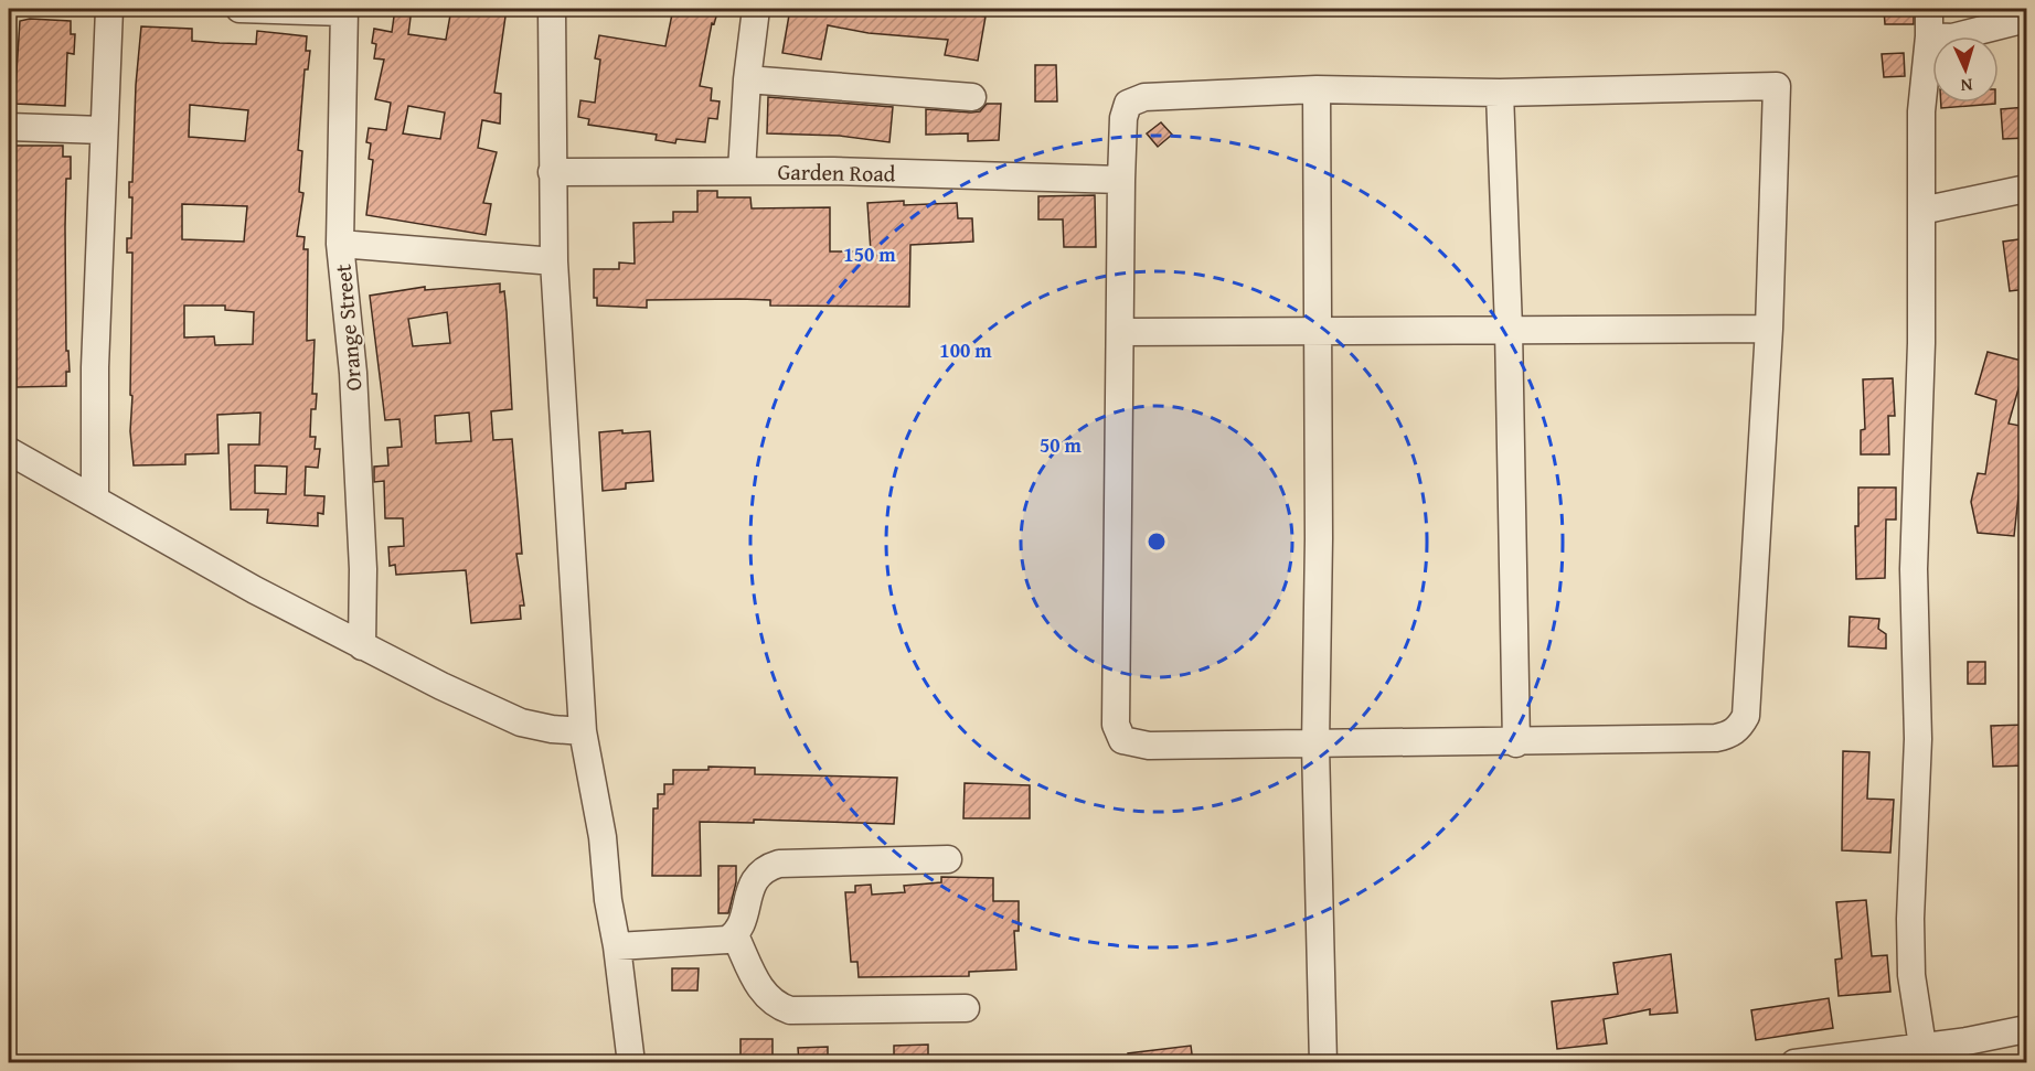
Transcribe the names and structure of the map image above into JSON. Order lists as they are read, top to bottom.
{
  "streets": {
    "street": ["Garden Road", "Orange Street"]
  },
  "north": "bottom",
  "rings": ["150 m", "100 m", "50 m"]
}
